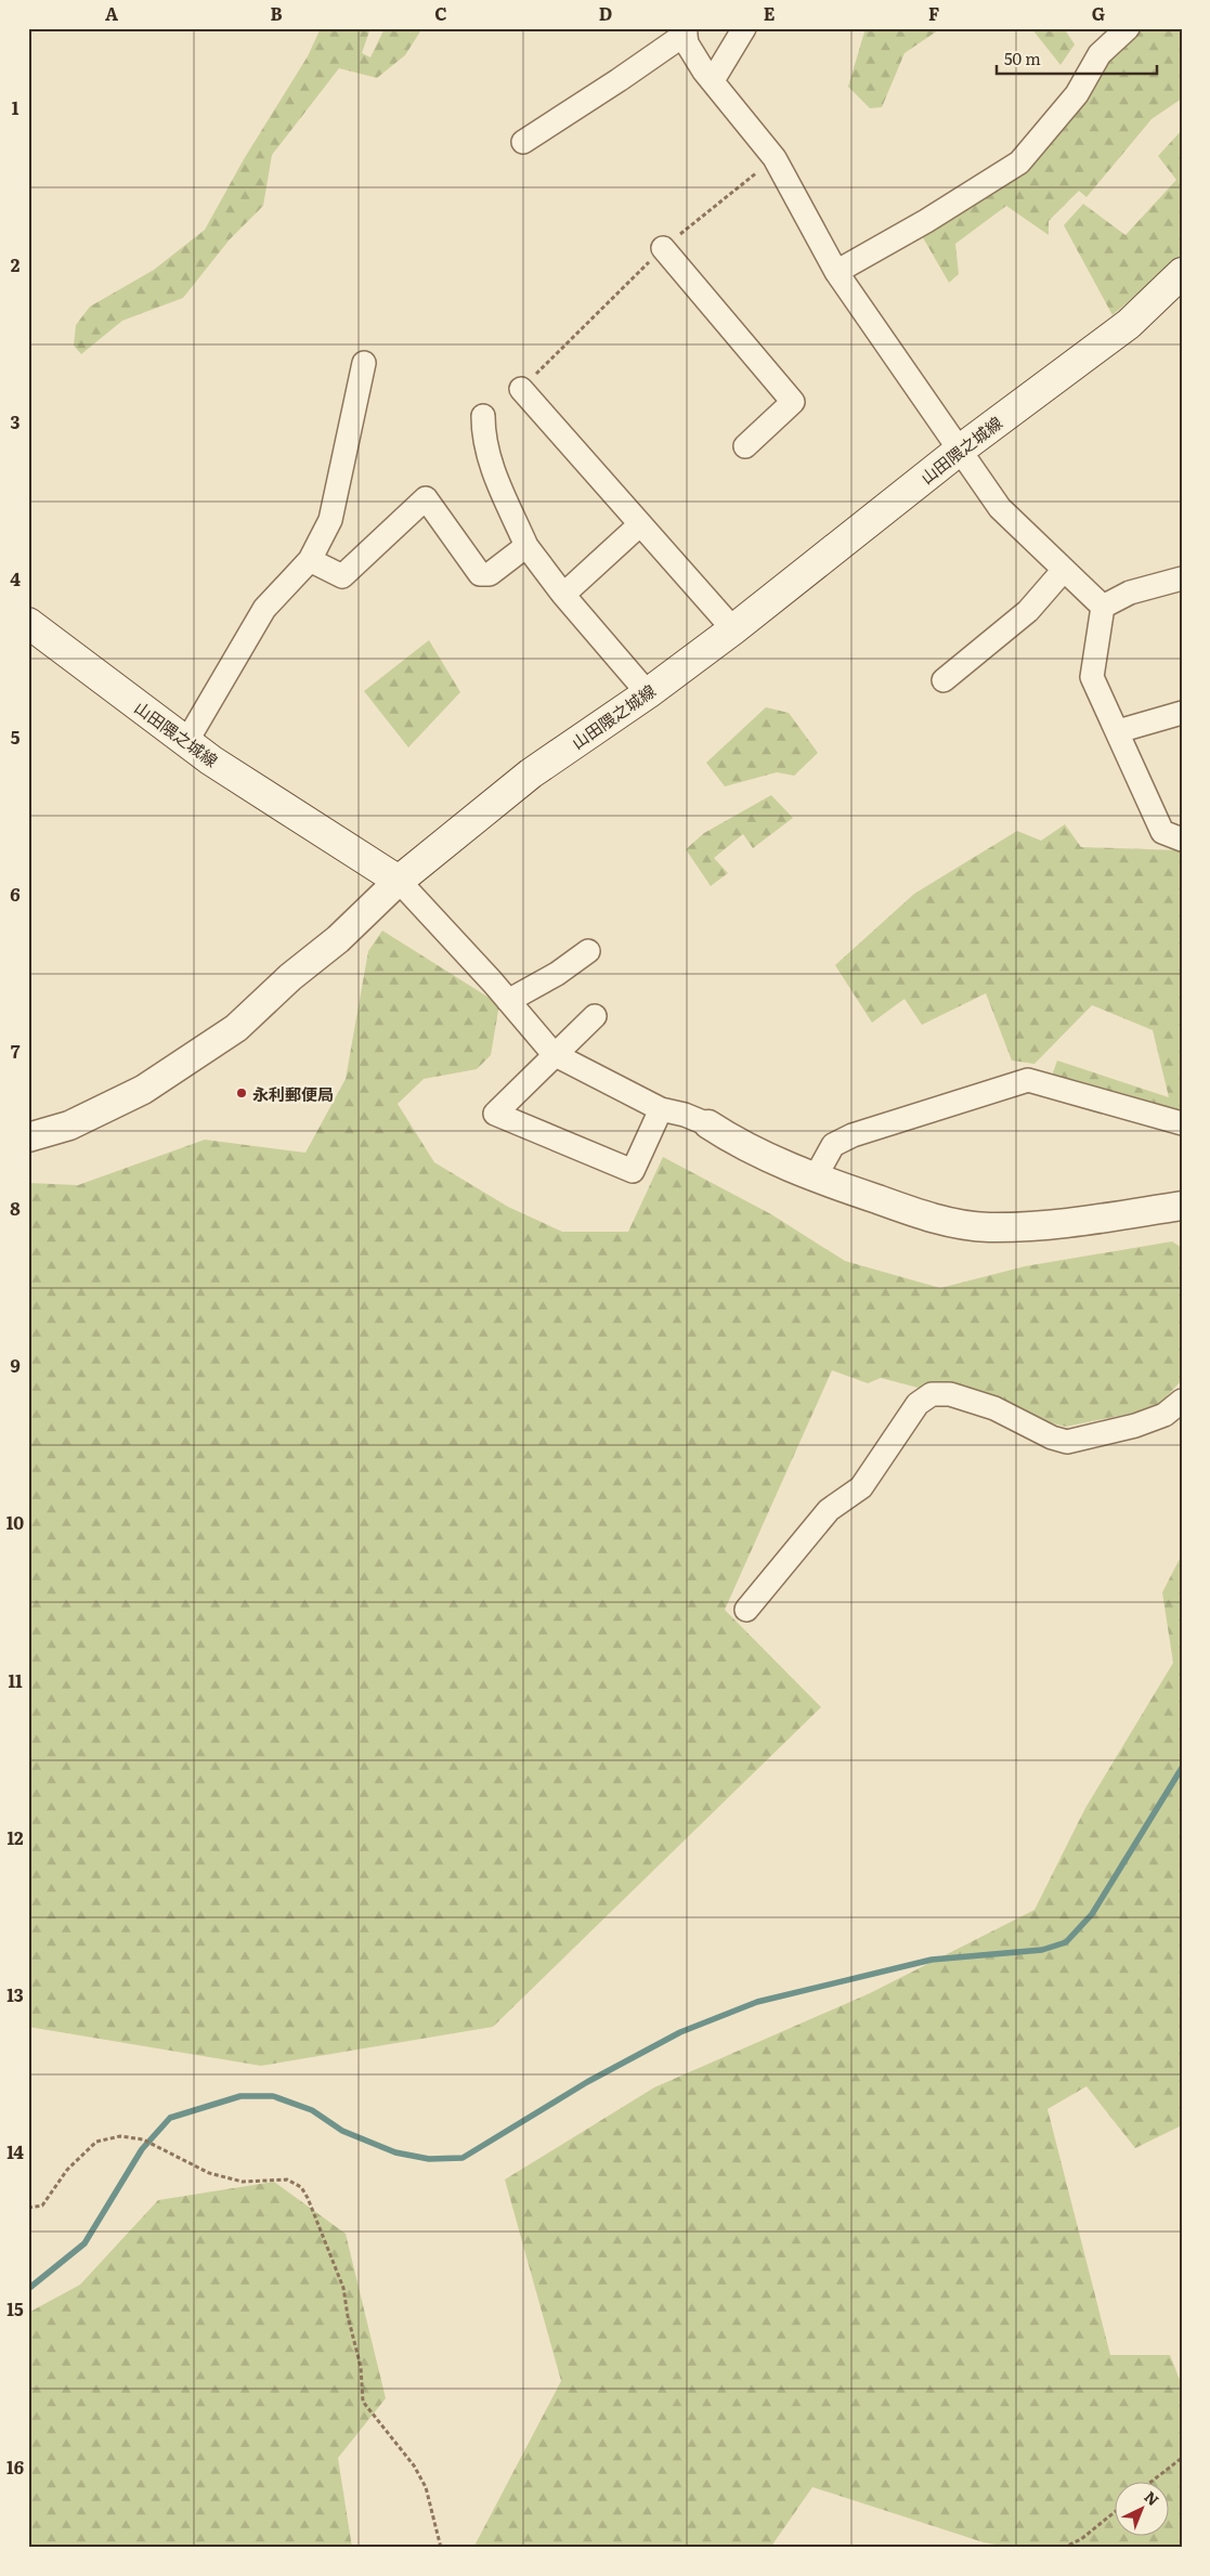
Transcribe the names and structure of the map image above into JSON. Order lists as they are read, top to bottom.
{
  "streets": {
    "main road": ["山田隈之城線"]
  },
  "places": ["永利郵便局"],
  "scale_bar": "50 m",
  "north": "top right",
  "grid": {
    "columns": [
      "A",
      "B",
      "C",
      "D",
      "E",
      "F",
      "G"
    ],
    "rows": [
      "1",
      "2",
      "3",
      "4",
      "5",
      "6",
      "7",
      "8",
      "9",
      "10",
      "11",
      "12",
      "13",
      "14",
      "15",
      "16"
    ]
  }
}
